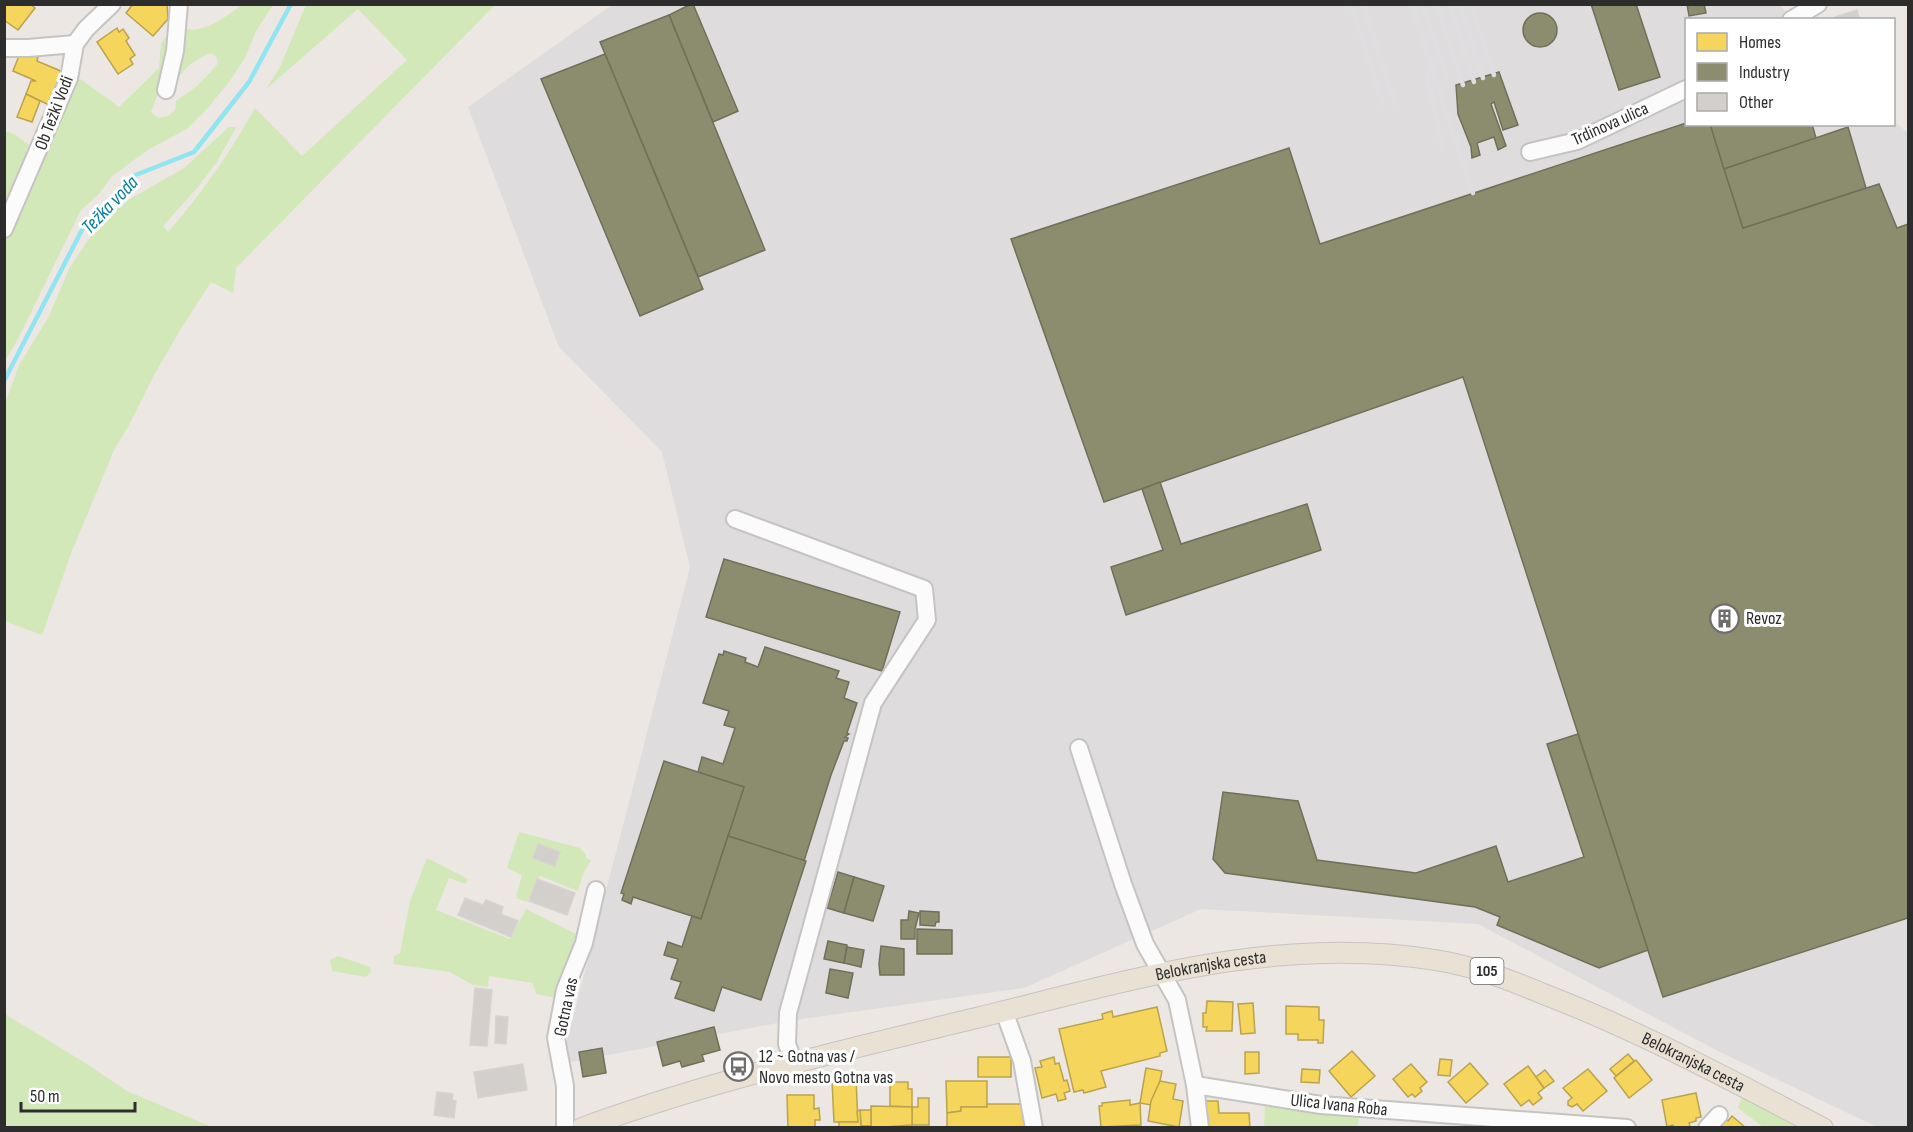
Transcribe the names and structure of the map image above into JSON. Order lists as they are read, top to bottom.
{
  "streets": {
    "main road": ["Belokranjska cesta", "105"],
    "street": [
      "Ob Težki Vodi",
      "Trdinova ulica",
      "Gotna vas",
      "Ulica Ivana Roba"
    ]
  },
  "water": ["Težka voda"],
  "places": {
    "building": ["Revoz"],
    "bus stop": ["12 ~ Gotna vas / Novo mesto Gotna vas"]
  },
  "legend": ["Homes", "Industry", "Other"],
  "scale_bar": "50 m"
}
